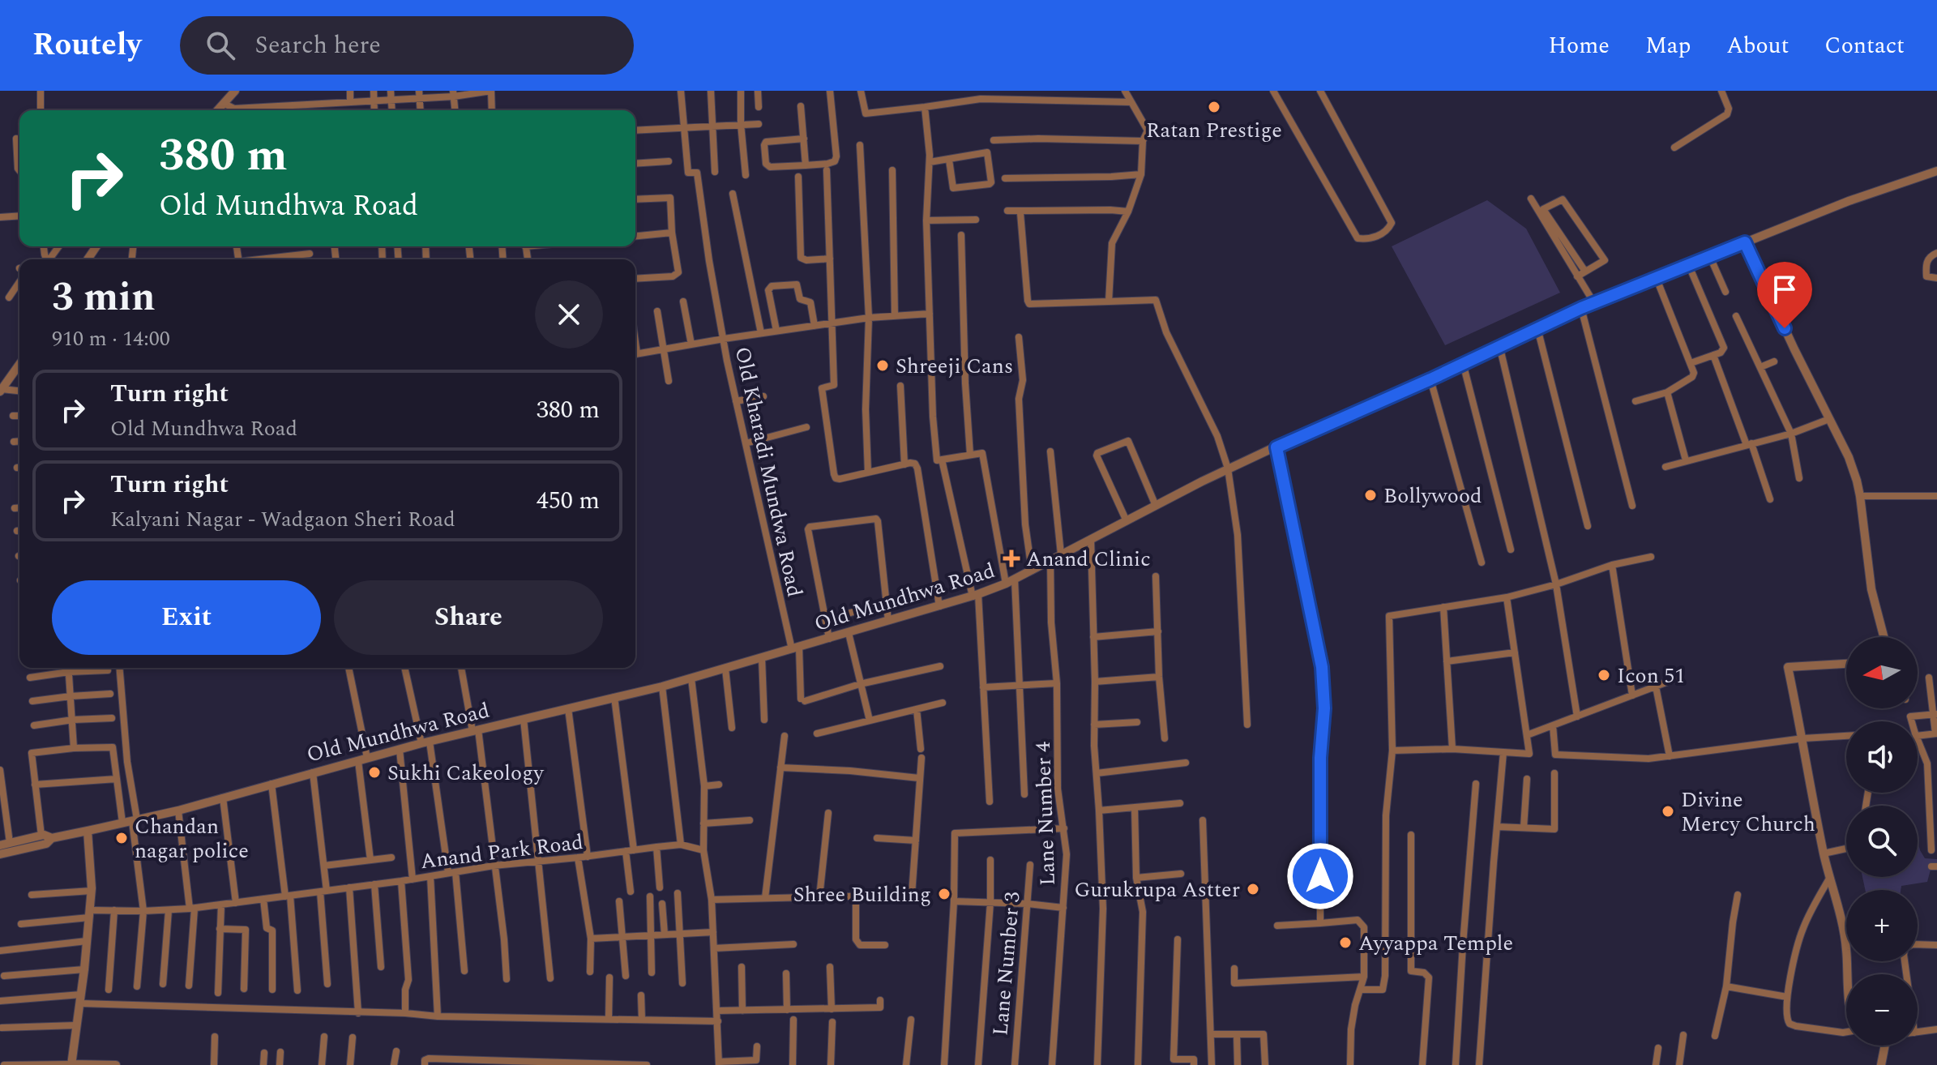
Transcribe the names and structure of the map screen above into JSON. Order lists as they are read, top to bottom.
{
  "streets": {
    "street": [
      "Old Kharadi Mundwa Road",
      "Old Mundhwa Road",
      "Lane Number 4",
      "Anand Park Road",
      "Lane Number 3"
    ]
  },
  "crossings": [
    ["Old Kharadi Mundwa Road", "Old Mundhwa Road"],
    ["Old Mundhwa Road", "Lane Number 4"]
  ],
  "places": {
    "other": [
      "Ratan Prestige",
      "Shreeji Cans",
      "Bollywood",
      "Icon 51",
      "Sukhi Cakeology",
      "Divine Mercy Church",
      "Chandan nagar police",
      "Gurukrupa Astter",
      "Shree Building",
      "Ayyappa Temple"
    ],
    "health": ["Anand Clinic"]
  },
  "north": "left",
  "page": {
    "header": "Routely",
    "search": "Search here",
    "nav": [
      "Home",
      "Map",
      "About",
      "Contact"
    ],
    "turn": ["380 m", "Old Mundhwa Road"],
    "heading": ["3 min", "910 m · 14:00"],
    "list": [
      {
        "name": "Turn right",
        "note": "Old Mundhwa Road",
        "value": "380 m"
      },
      {
        "name": "Turn right",
        "note": "Kalyani Nagar - Wadgaon Sheri Road",
        "value": "450 m"
      }
    ],
    "buttons": ["Exit", "Share"],
    "map_buttons": ["+", "−"]
  }
}
